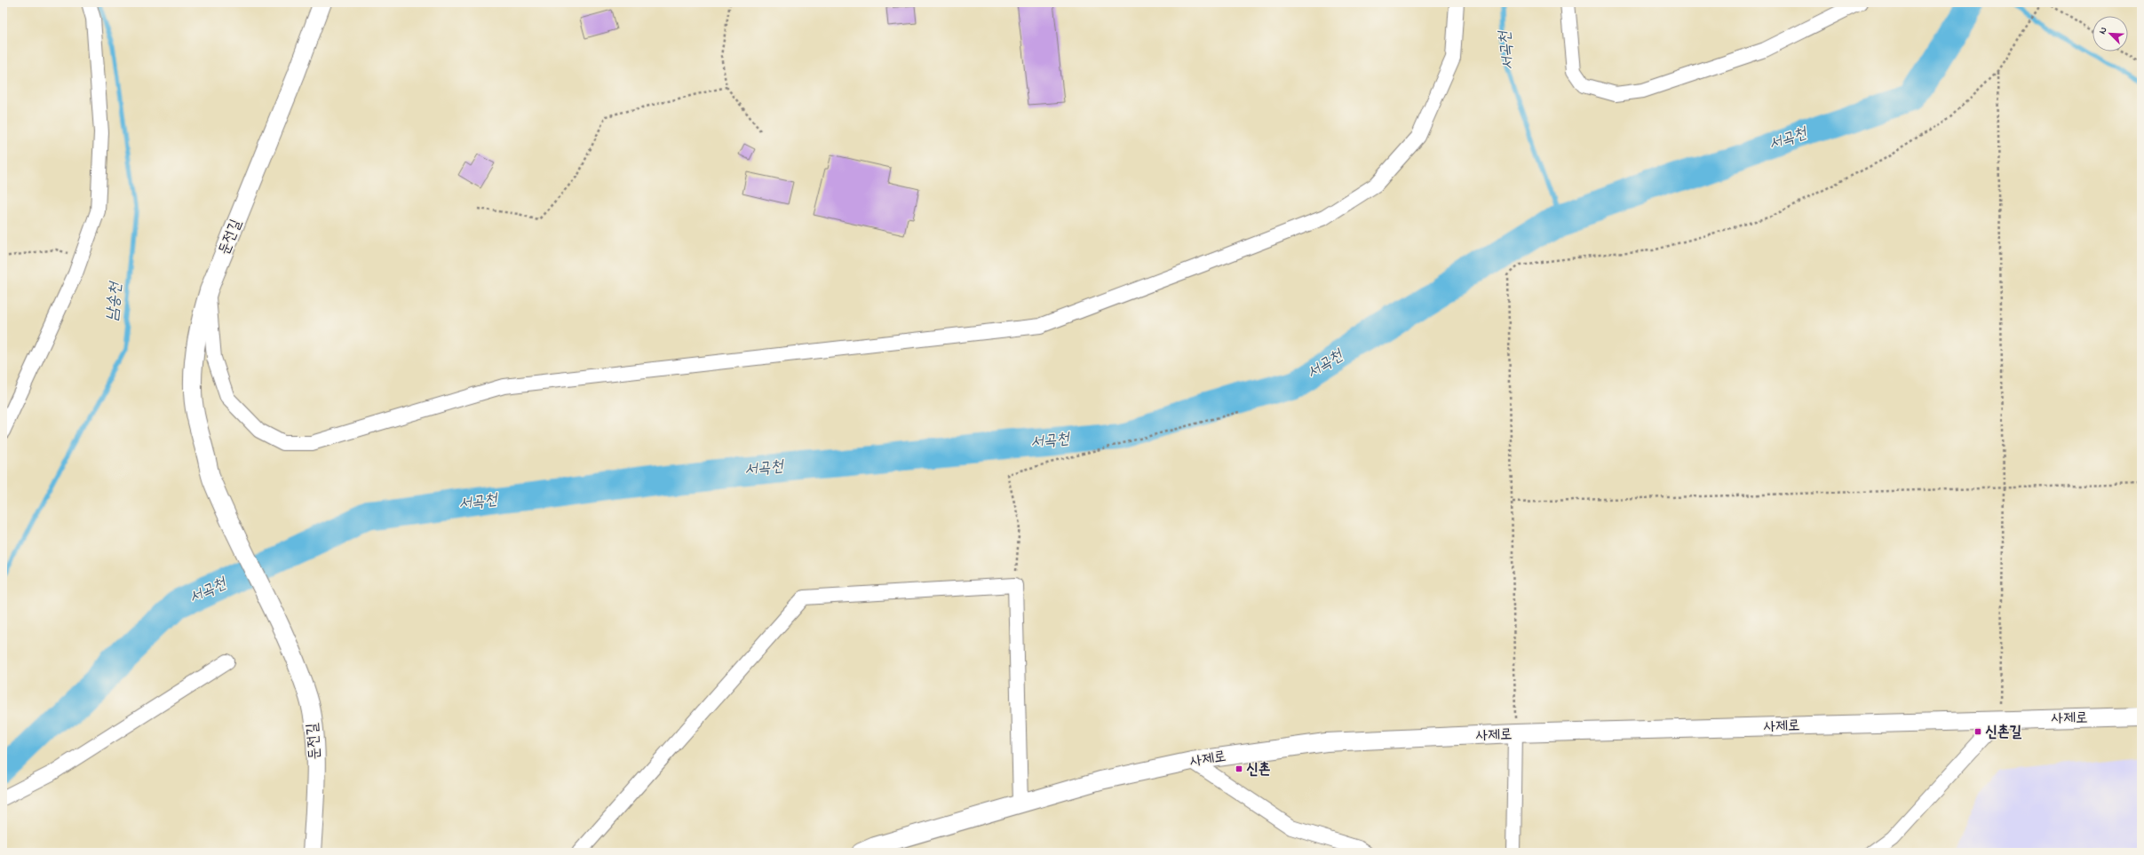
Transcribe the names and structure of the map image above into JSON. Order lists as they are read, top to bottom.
{
  "streets": {
    "street": ["둔전길", "사제로"]
  },
  "water": ["서곡천", "남송천"],
  "places": {
    "transit": ["신촌길", "신촌"]
  },
  "north": "top left"
}
